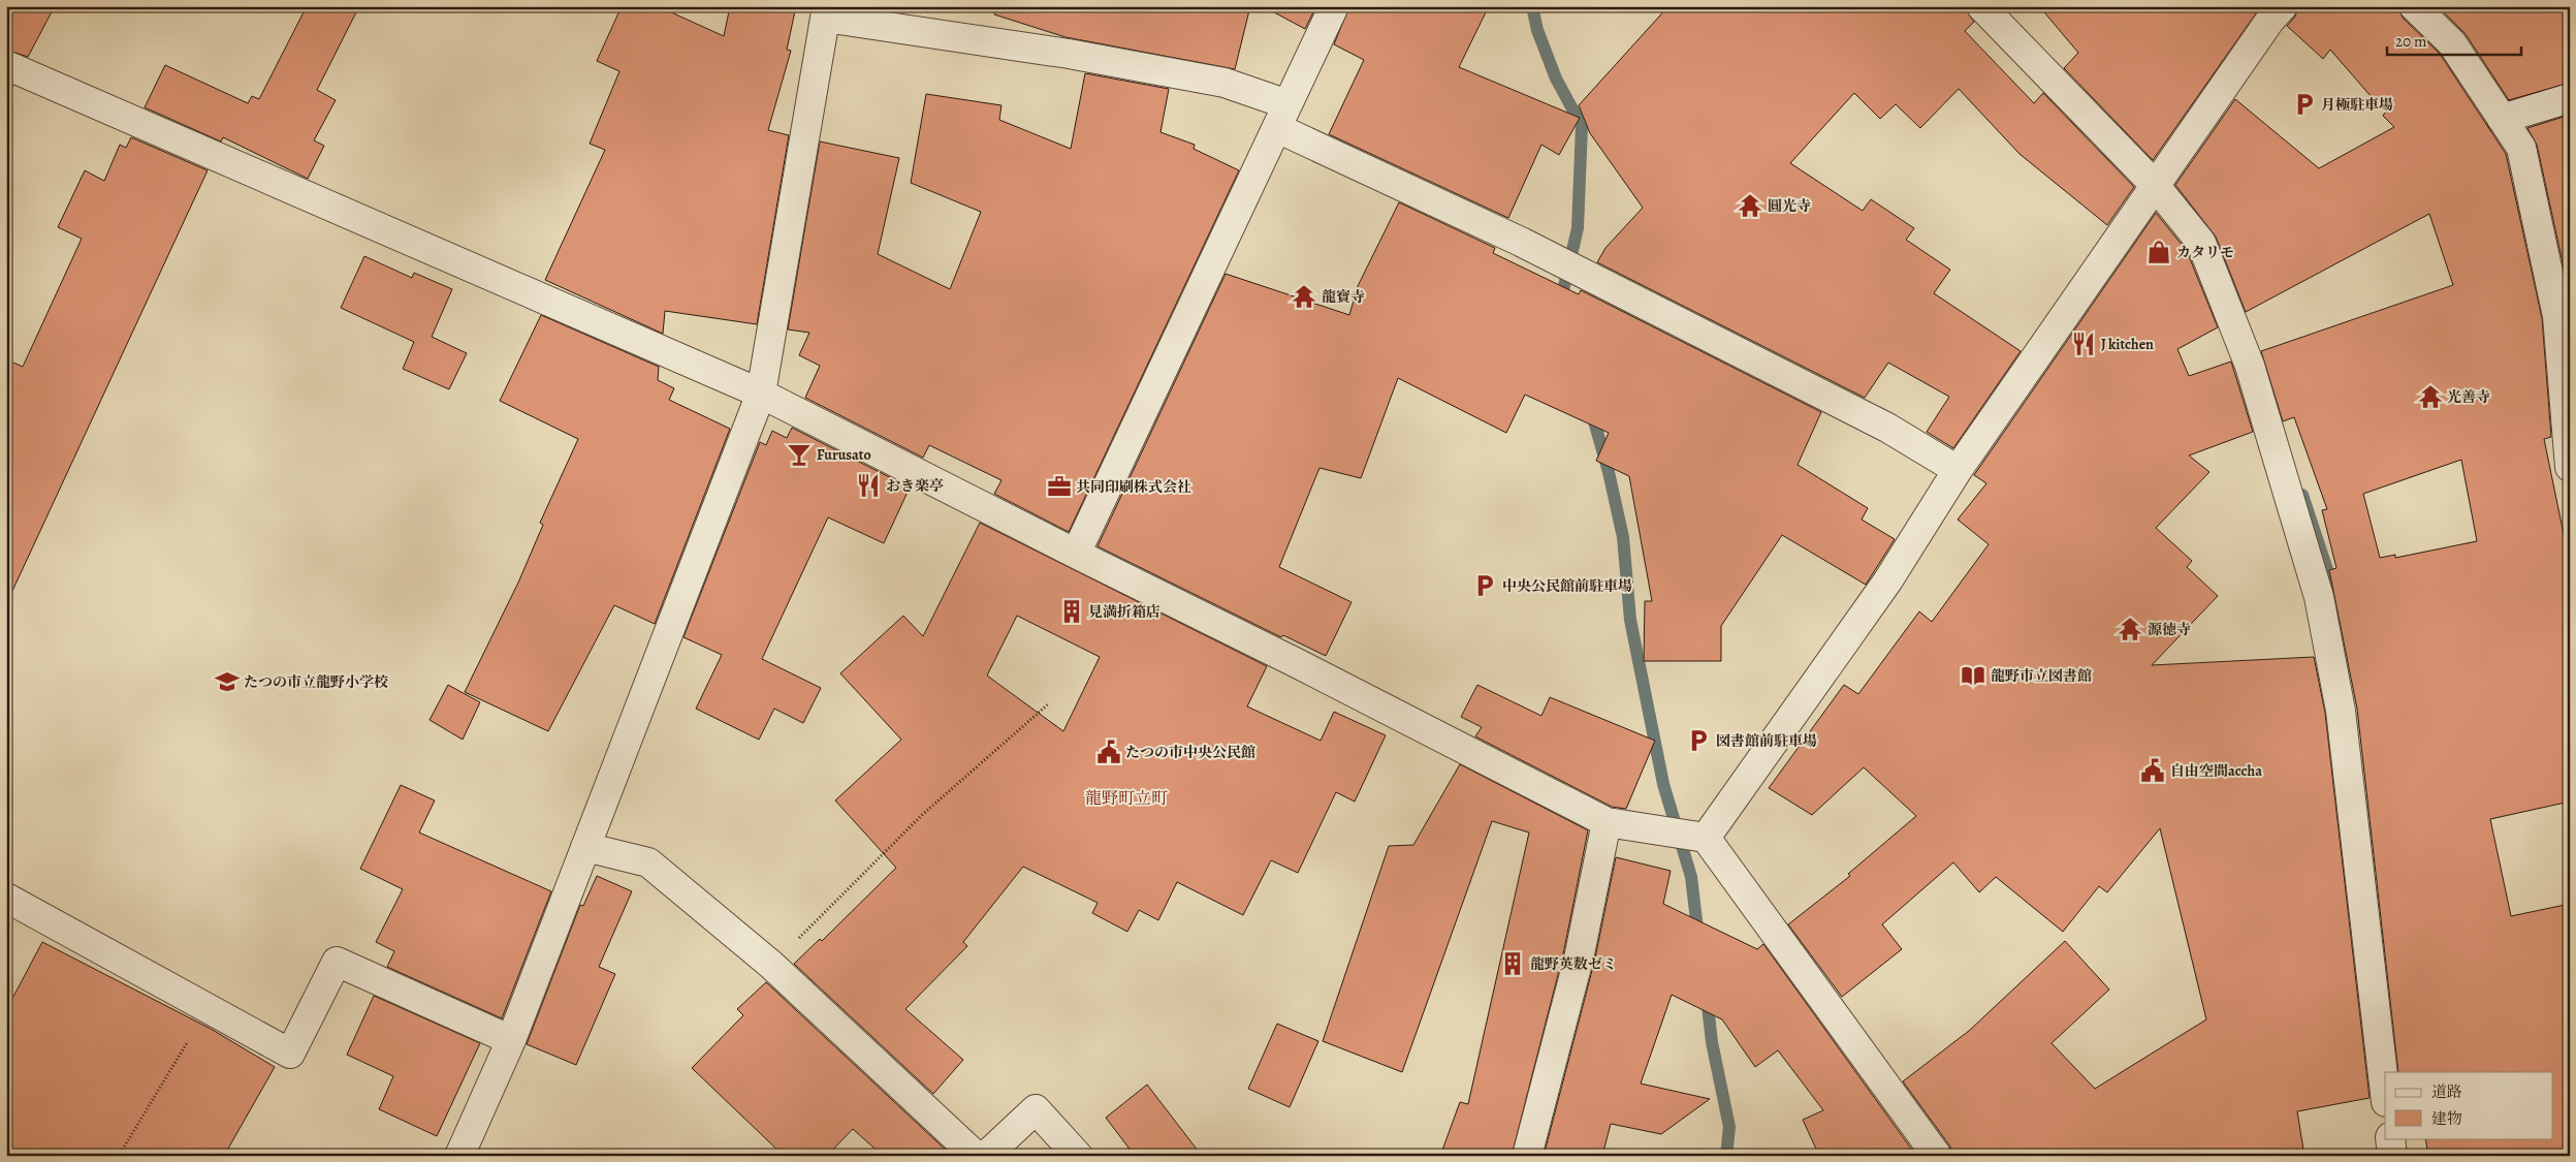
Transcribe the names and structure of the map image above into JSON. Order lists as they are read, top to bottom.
{
  "districts": ["龍野町立町"],
  "places": {
    "parking": ["月極駐車場", "中央公民館前駐車場", "図書館前駐車場"],
    "temple": [
      "圓光寺",
      "龍寶寺",
      "光善寺",
      "源徳寺"
    ],
    "shop": ["カタリモ"],
    "restaurant": ["J kitchen", "おき楽亭"],
    "bar": ["Furusato"],
    "office": ["共同印刷株式会社"],
    "building": ["見満折箱店", "龍野英数ゼミ"],
    "library": ["龍野市立図書館"],
    "school or university": ["たつの市立龍野小学校"],
    "public building": ["たつの市中央公民館", "自由空間accha"]
  },
  "legend": ["道路", "建物"],
  "scale_bar": "20 m"
}
